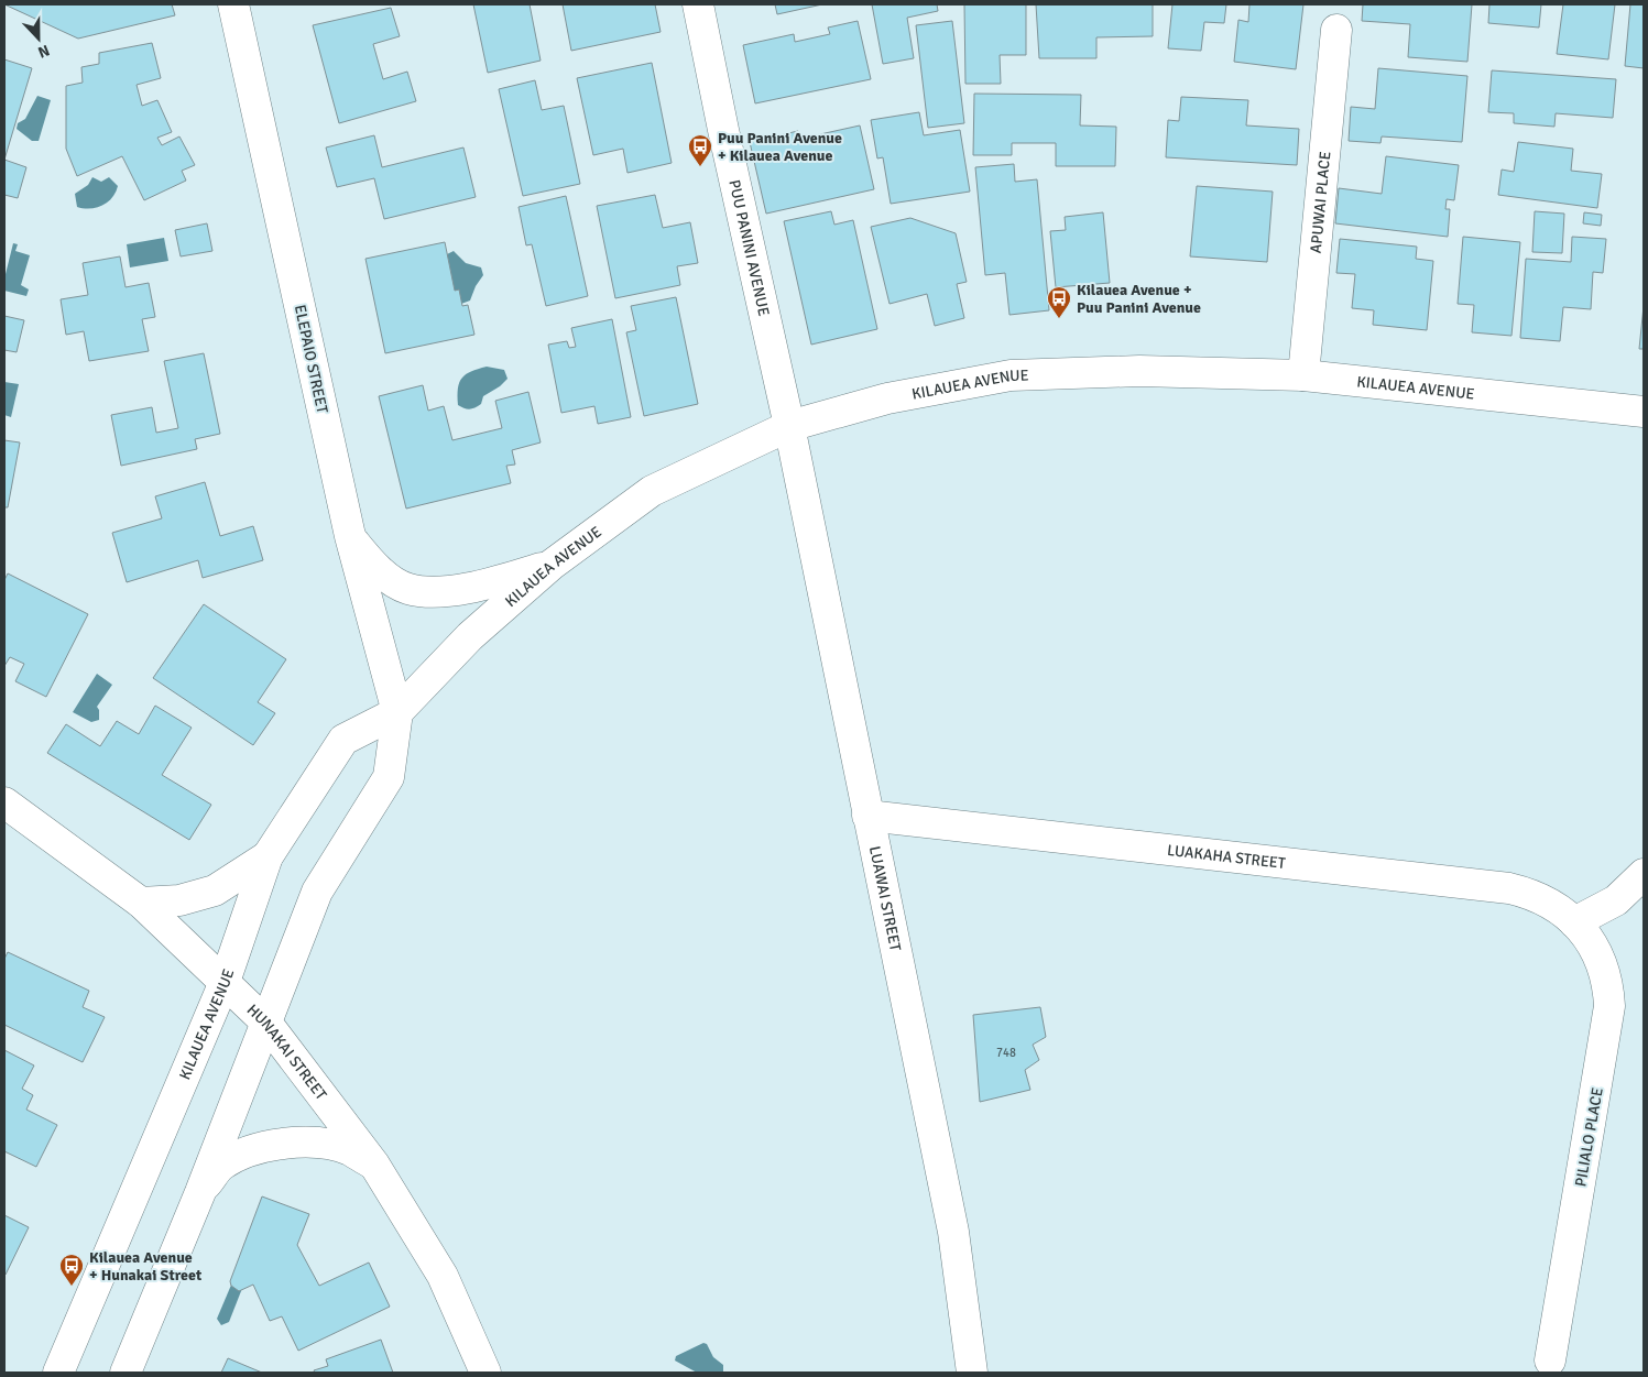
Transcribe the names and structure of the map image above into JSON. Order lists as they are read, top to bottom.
{
  "streets": {
    "street": [
      "APUWAI PLACE",
      "PUU PANINI AVENUE",
      "ELEPAIO STREET",
      "KILAUEA AVENUE",
      "LUAKAHA STREET",
      "LUAWAI STREET",
      "HUNAKAI STREET",
      "PILIALO PLACE"
    ]
  },
  "crossings": [
    ["APUWAI PLACE", "KILAUEA AVENUE"],
    ["PUU PANINI AVENUE", "KILAUEA AVENUE"],
    ["PUU PANINI AVENUE", "LUAWAI STREET"],
    ["ELEPAIO STREET", "KILAUEA AVENUE"],
    ["KILAUEA AVENUE", "LUAWAI STREET"],
    ["KILAUEA AVENUE", "HUNAKAI STREET"],
    ["LUAKAHA STREET", "LUAWAI STREET"],
    ["LUAKAHA STREET", "PILIALO PLACE"]
  ],
  "places": {
    "bus stop": ["Puu Panini Avenue + Kilauea Avenue", "Kilauea Avenue + Puu Panini Avenue", "Kilauea Avenue + Hunakai Street"]
  },
  "house_numbers": ["748"],
  "north": "bottom"
}
